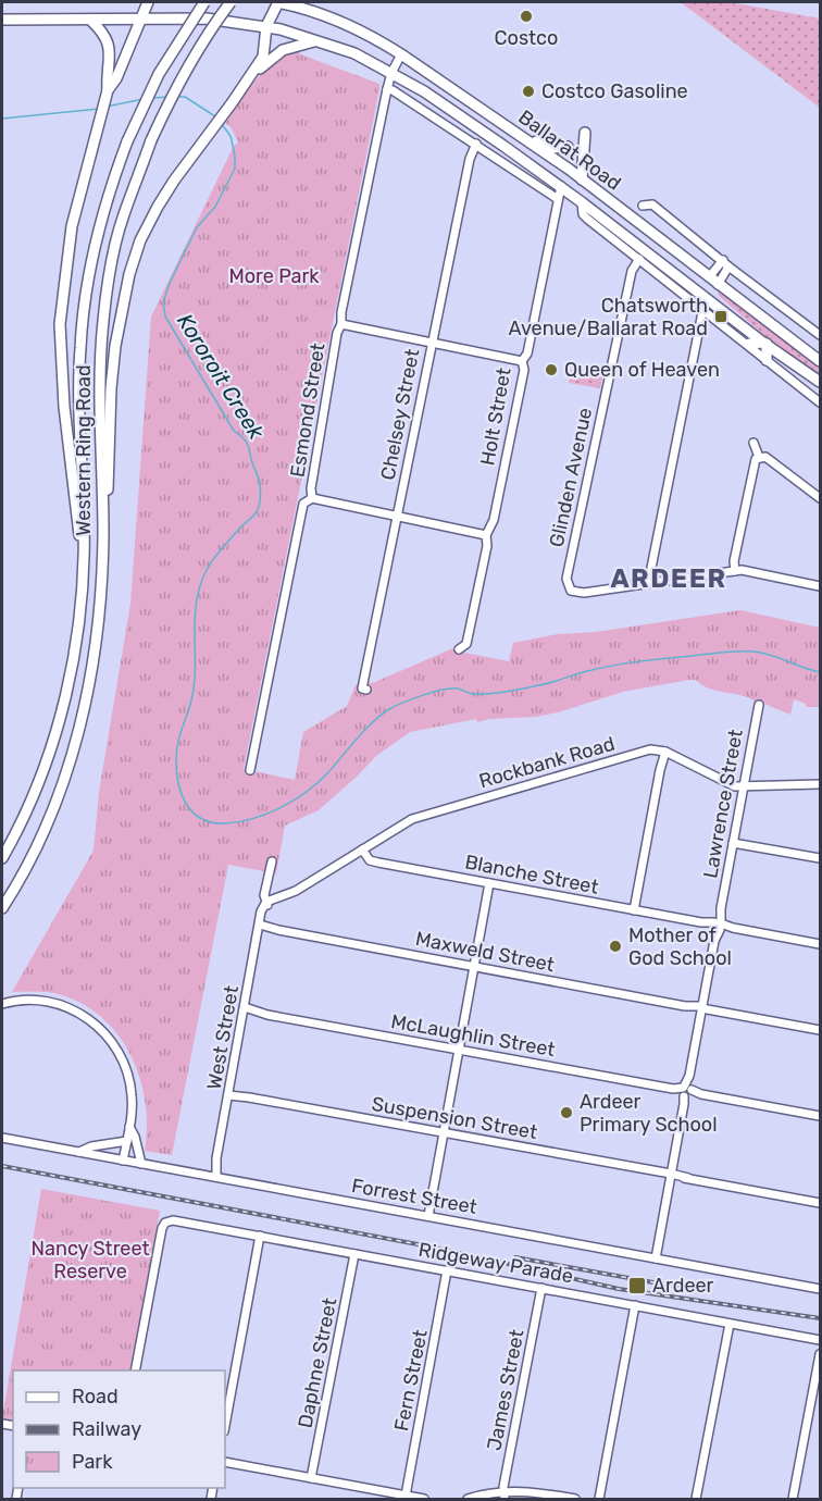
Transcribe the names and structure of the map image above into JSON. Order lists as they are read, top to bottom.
{
  "streets": {
    "highway": ["Ballarat Road", "Western Ring Road"],
    "street": [
      "Esmond Street",
      "Chelsey Street",
      "Holt Street",
      "Glinden Avenue",
      "Rockbank Road",
      "Lawrence Street",
      "Blanche Street",
      "Maxweld Street",
      "McLaughlin Street",
      "West Street",
      "Suspension Street",
      "Forrest Street",
      "Ridgeway Parade",
      "Daphne Street",
      "Fern Street",
      "James Street"
    ]
  },
  "crossings": [
    ["Ballarat Road", "Esmond Street"],
    ["Ballarat Road", "Holt Street"],
    ["Ballarat Road", "Glinden Avenue"],
    ["Rockbank Road", "Blanche Street"],
    ["Rockbank Road", "West Street"],
    ["Lawrence Street", "Blanche Street"],
    ["Lawrence Street", "Maxweld Street"],
    ["Lawrence Street", "McLaughlin Street"],
    ["Lawrence Street", "Suspension Street"],
    ["Lawrence Street", "Forrest Street"],
    ["Maxweld Street", "West Street"],
    ["McLaughlin Street", "West Street"],
    ["West Street", "Suspension Street"],
    ["West Street", "Forrest Street"],
    ["Ridgeway Parade", "Daphne Street"],
    ["Ridgeway Parade", "Fern Street"],
    ["Ridgeway Parade", "James Street"]
  ],
  "districts": ["ARDEER"],
  "water": ["Kororoit Creek"],
  "parks": ["More Park", "Nancy Street Reserve"],
  "places": {
    "other": [
      "Costco",
      "Costco Gasoline",
      "Queen of Heaven",
      "Mother of God School",
      "Ardeer Primary School"
    ],
    "transit": ["Chatsworth Avenue/Ballarat Road", "Ardeer"]
  },
  "legend": ["Road", "Railway", "Park"]
}
